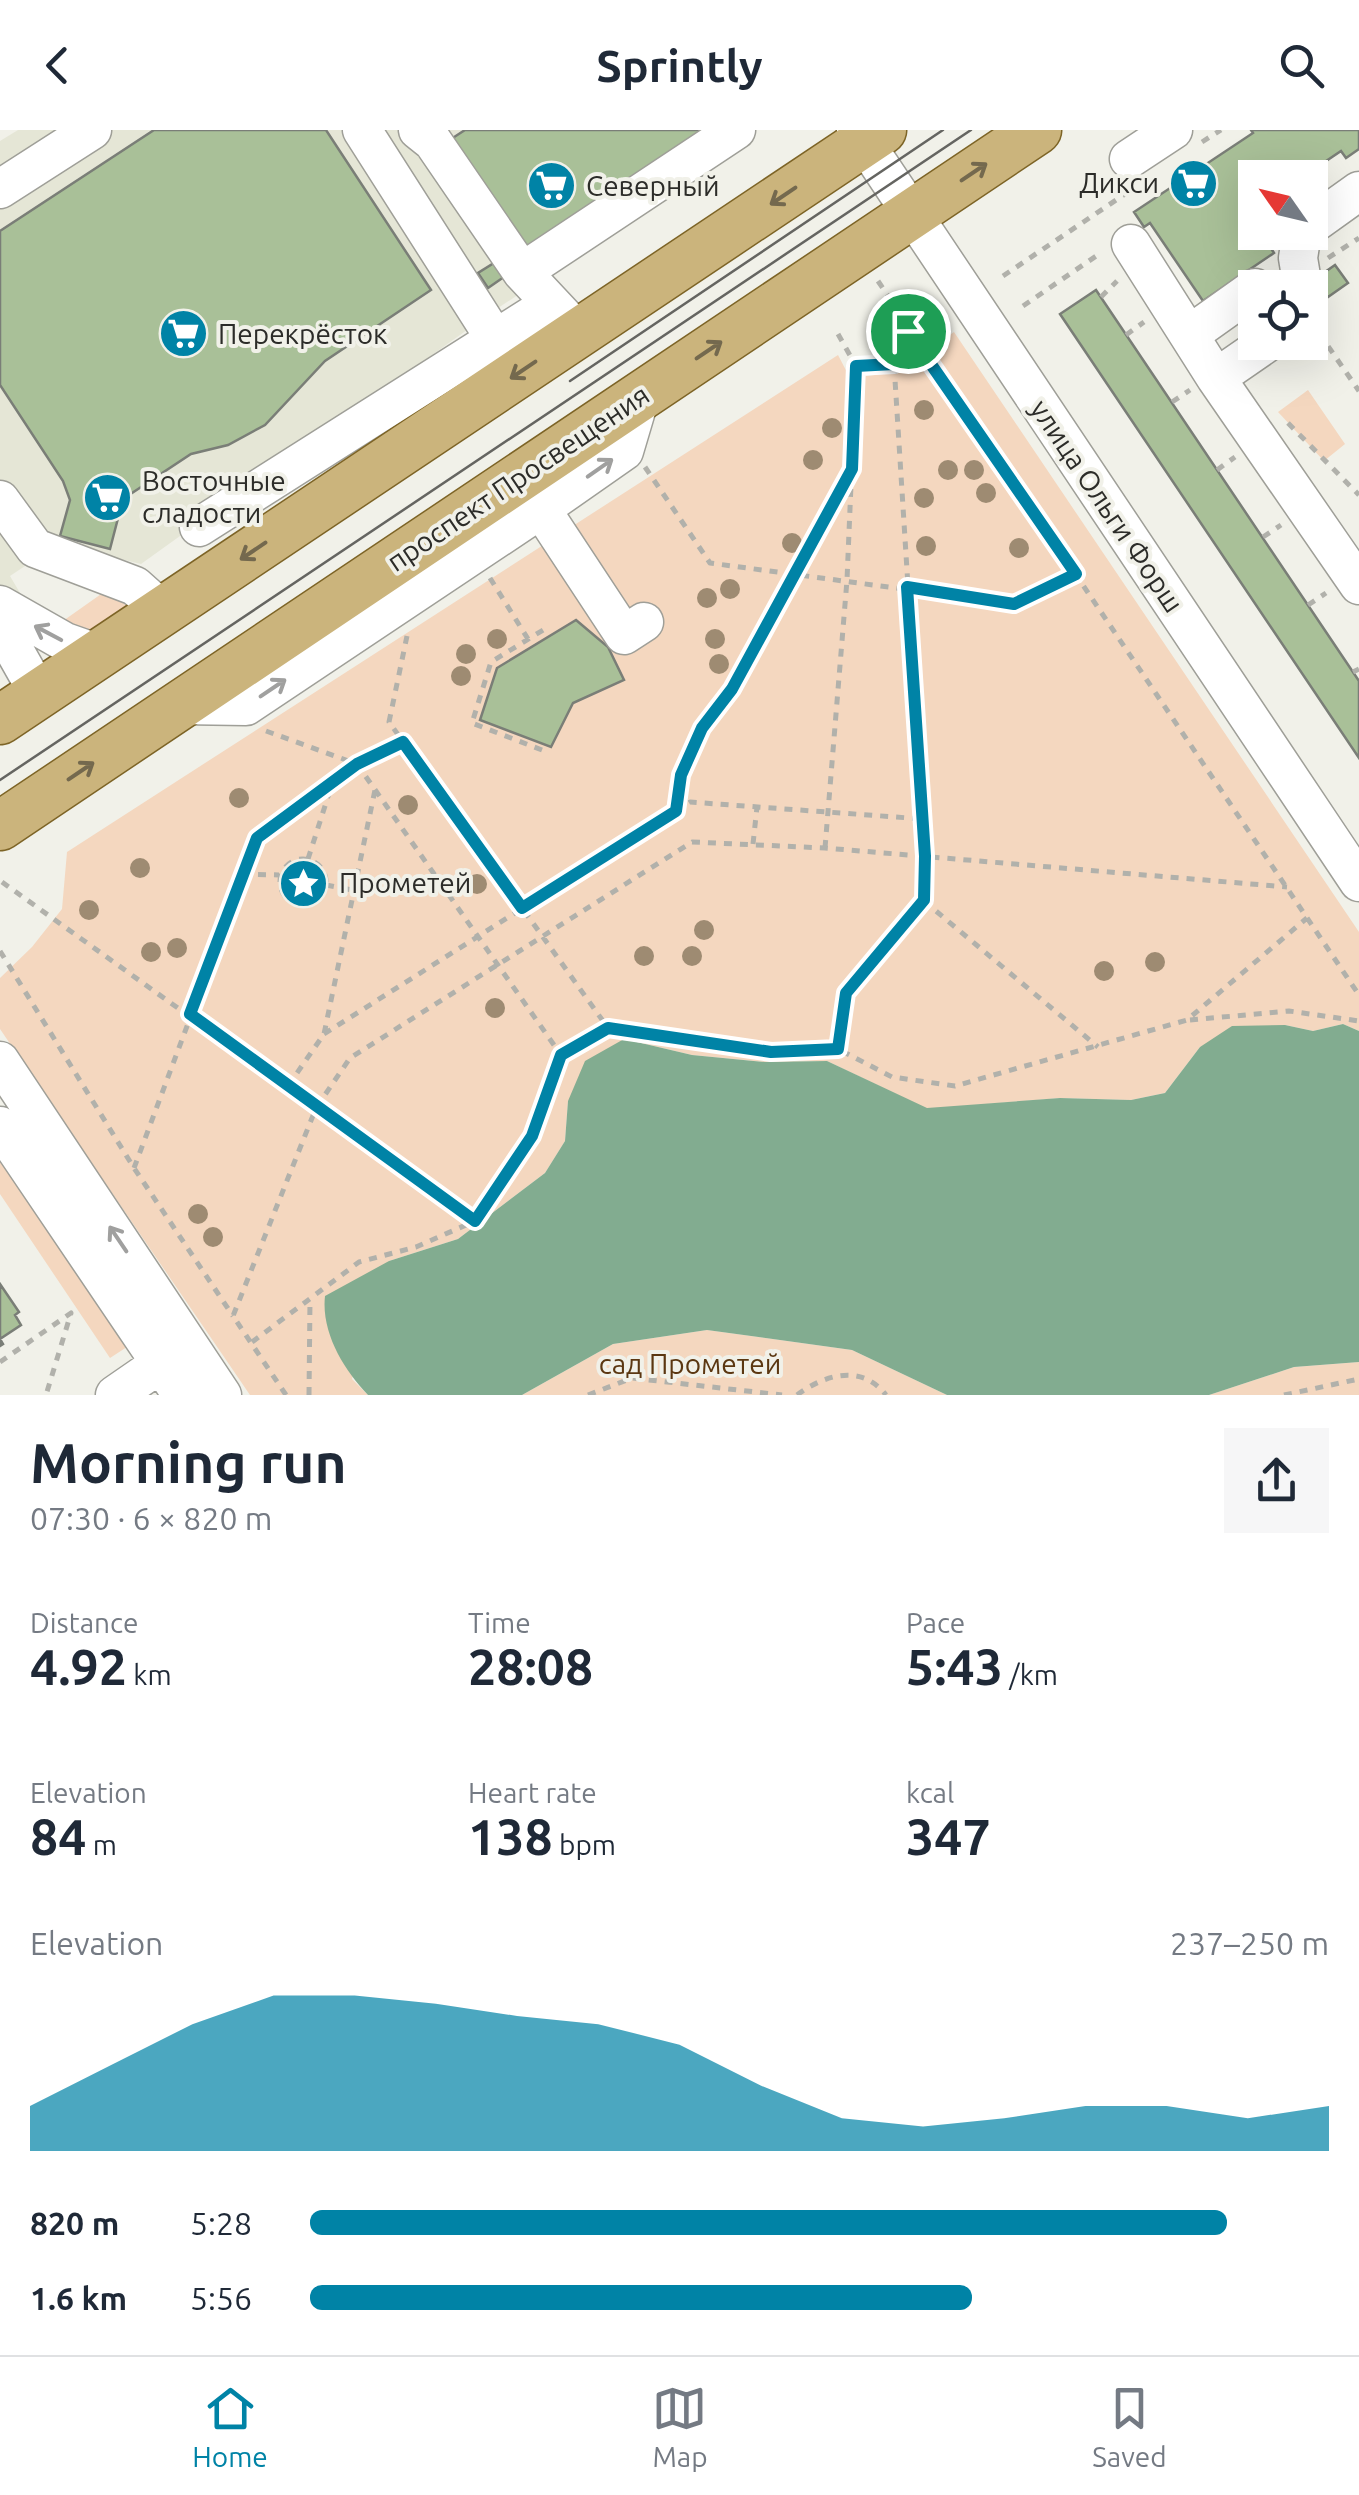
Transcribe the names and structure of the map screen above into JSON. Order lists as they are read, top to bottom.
{
  "streets": {
    "main road": ["проспект Просвещения"],
    "street": ["улица Ольги Форш"]
  },
  "crossings": [
    ["проспект Просвещения", "улица Ольги Форш"]
  ],
  "parks": ["сад Прометей"],
  "places": {
    "supermarket": [
      "Дикси",
      "Северный",
      "Перекрёсток",
      "Восточные сладости"
    ],
    "place": ["Прометей"]
  },
  "north": "top left",
  "page": {
    "header": "Sprintly",
    "heading": ["Morning run", "07:30 · 6 × 820 m"],
    "stats": [
      ["Distance", "4.92 km"],
      ["Time", "28:08"],
      ["Pace", "5:43 /km"],
      ["Elevation", "84 m"],
      ["Heart rate", "138 bpm"],
      ["kcal", "347"]
    ],
    "chart": ["Elevation", "237–250 m"],
    "list": [
      {
        "name": "820 m",
        "note": "5:28"
      },
      {
        "name": "1.6 km",
        "note": "5:56"
      }
    ],
    "tabs": ["Home", "Map", "Saved"]
  }
}
